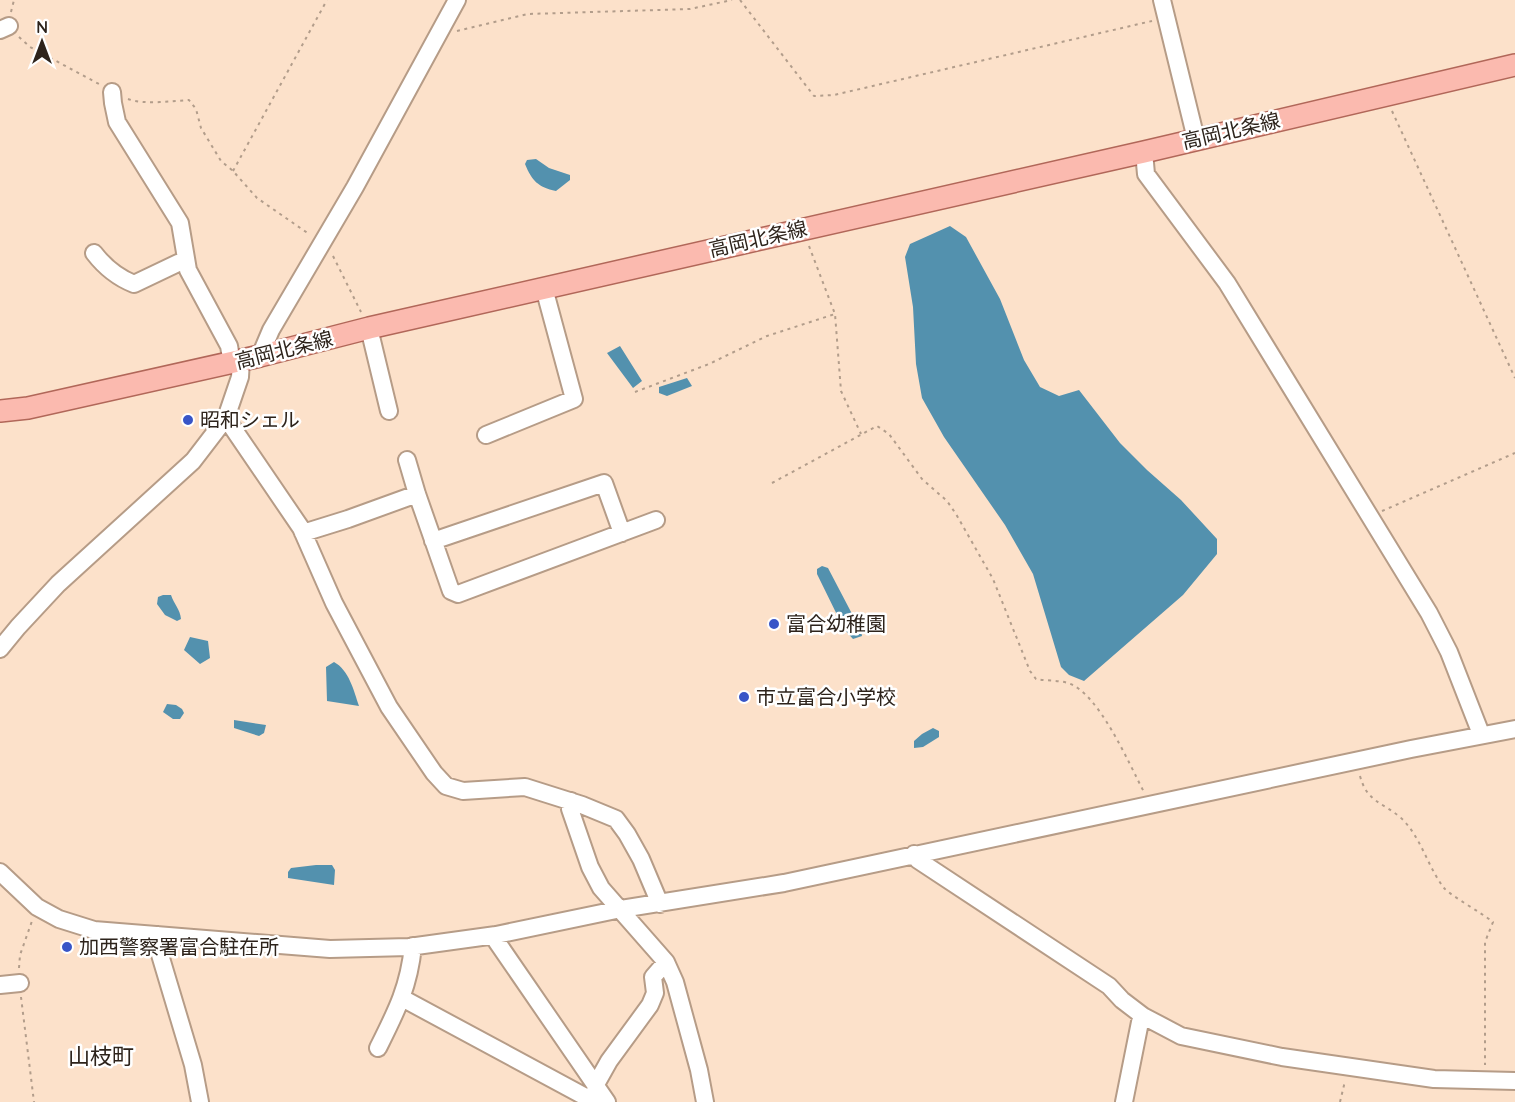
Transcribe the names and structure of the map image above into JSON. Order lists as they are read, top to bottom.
{
  "streets": {
    "main road": ["高岡北条線"]
  },
  "districts": ["山枝町"],
  "places": [
    "昭和シェル",
    "富合幼稚園",
    "市立富合小学校",
    "加西警察署富合駐在所"
  ],
  "north": "top"
}
